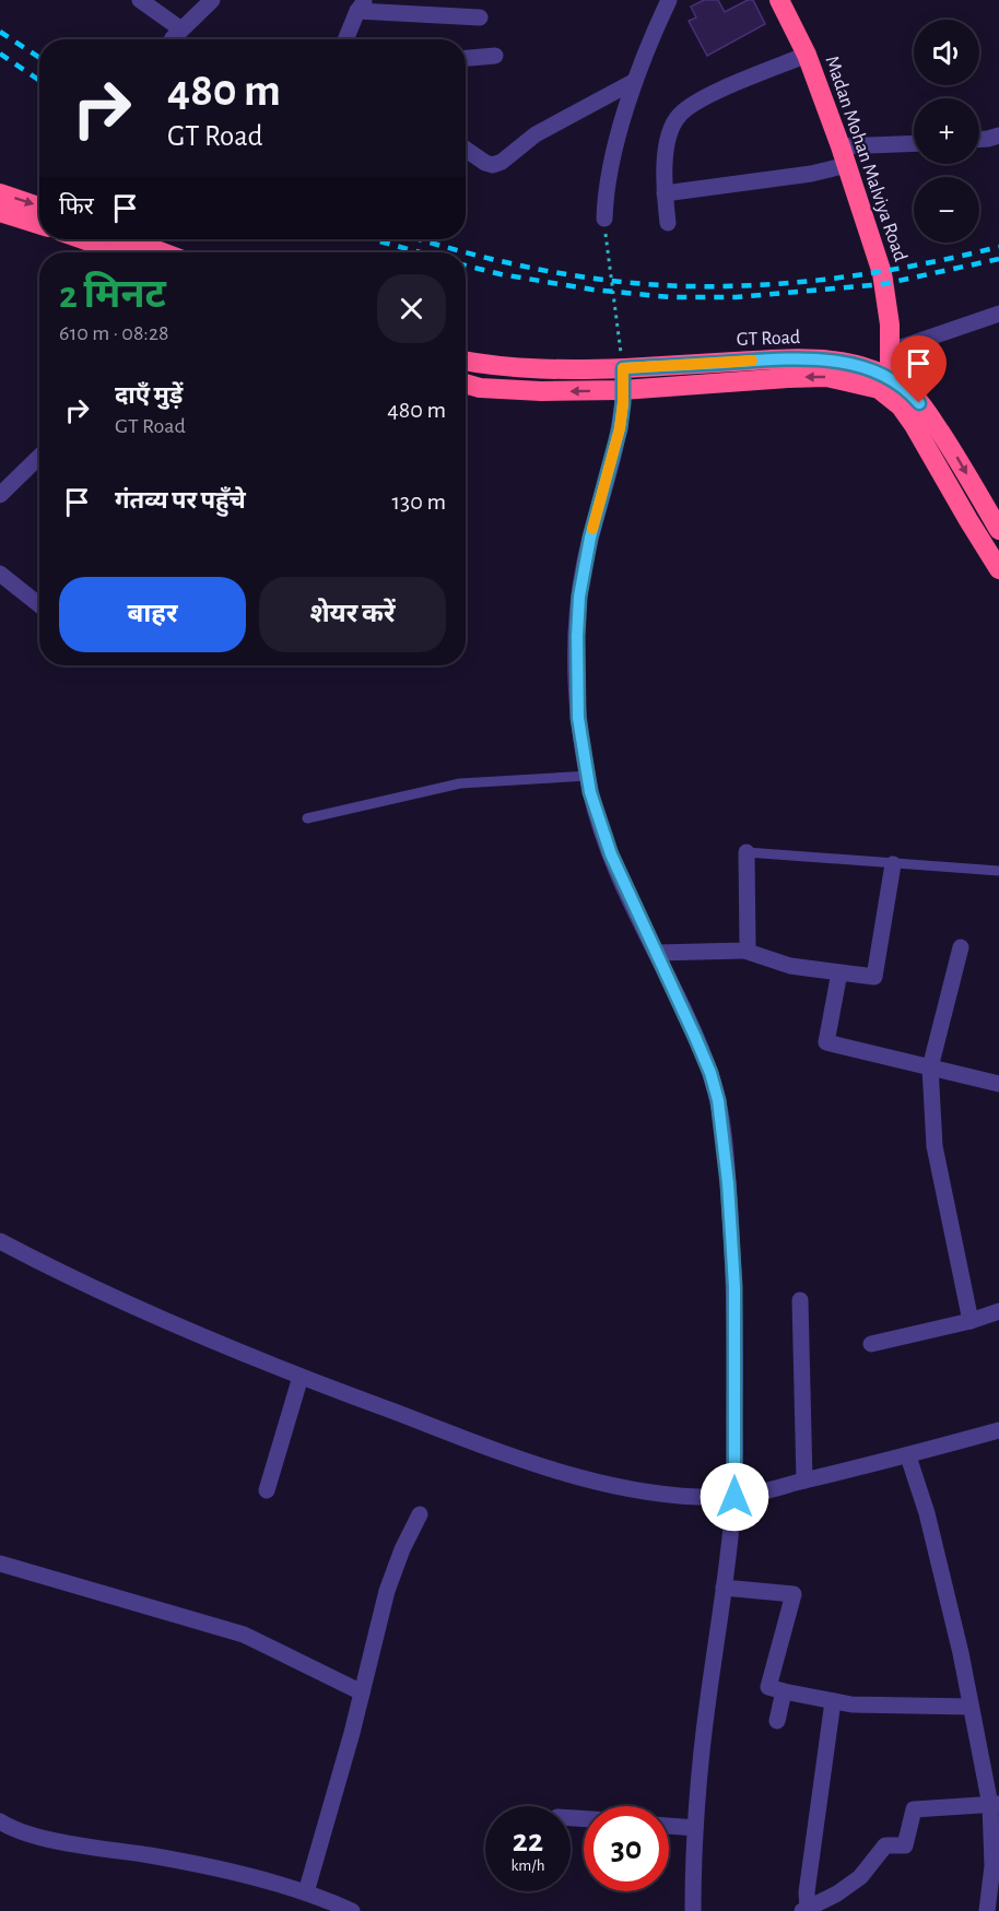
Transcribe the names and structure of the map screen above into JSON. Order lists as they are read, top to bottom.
{
  "streets": {
    "highway": ["Madan Mohan Malviya Road", "GT Road"]
  },
  "crossings": [
    ["Madan Mohan Malviya Road", "GT Road"]
  ],
  "page": {
    "map_buttons": ["+", "−"],
    "turn": ["480 m", "GT Road"],
    "then": "फिर",
    "heading": ["2 मिनट", "610 m · 08:28"],
    "list": [
      {
        "name": "दाएँ मुड़ें",
        "note": "GT Road",
        "value": "480 m"
      },
      {
        "name": "गंतव्य पर पहुँचे",
        "value": "130 m"
      }
    ],
    "buttons": ["बाहर", "शेयर करें"],
    "speed": "22 km/h",
    "limit": "30"
  }
}
